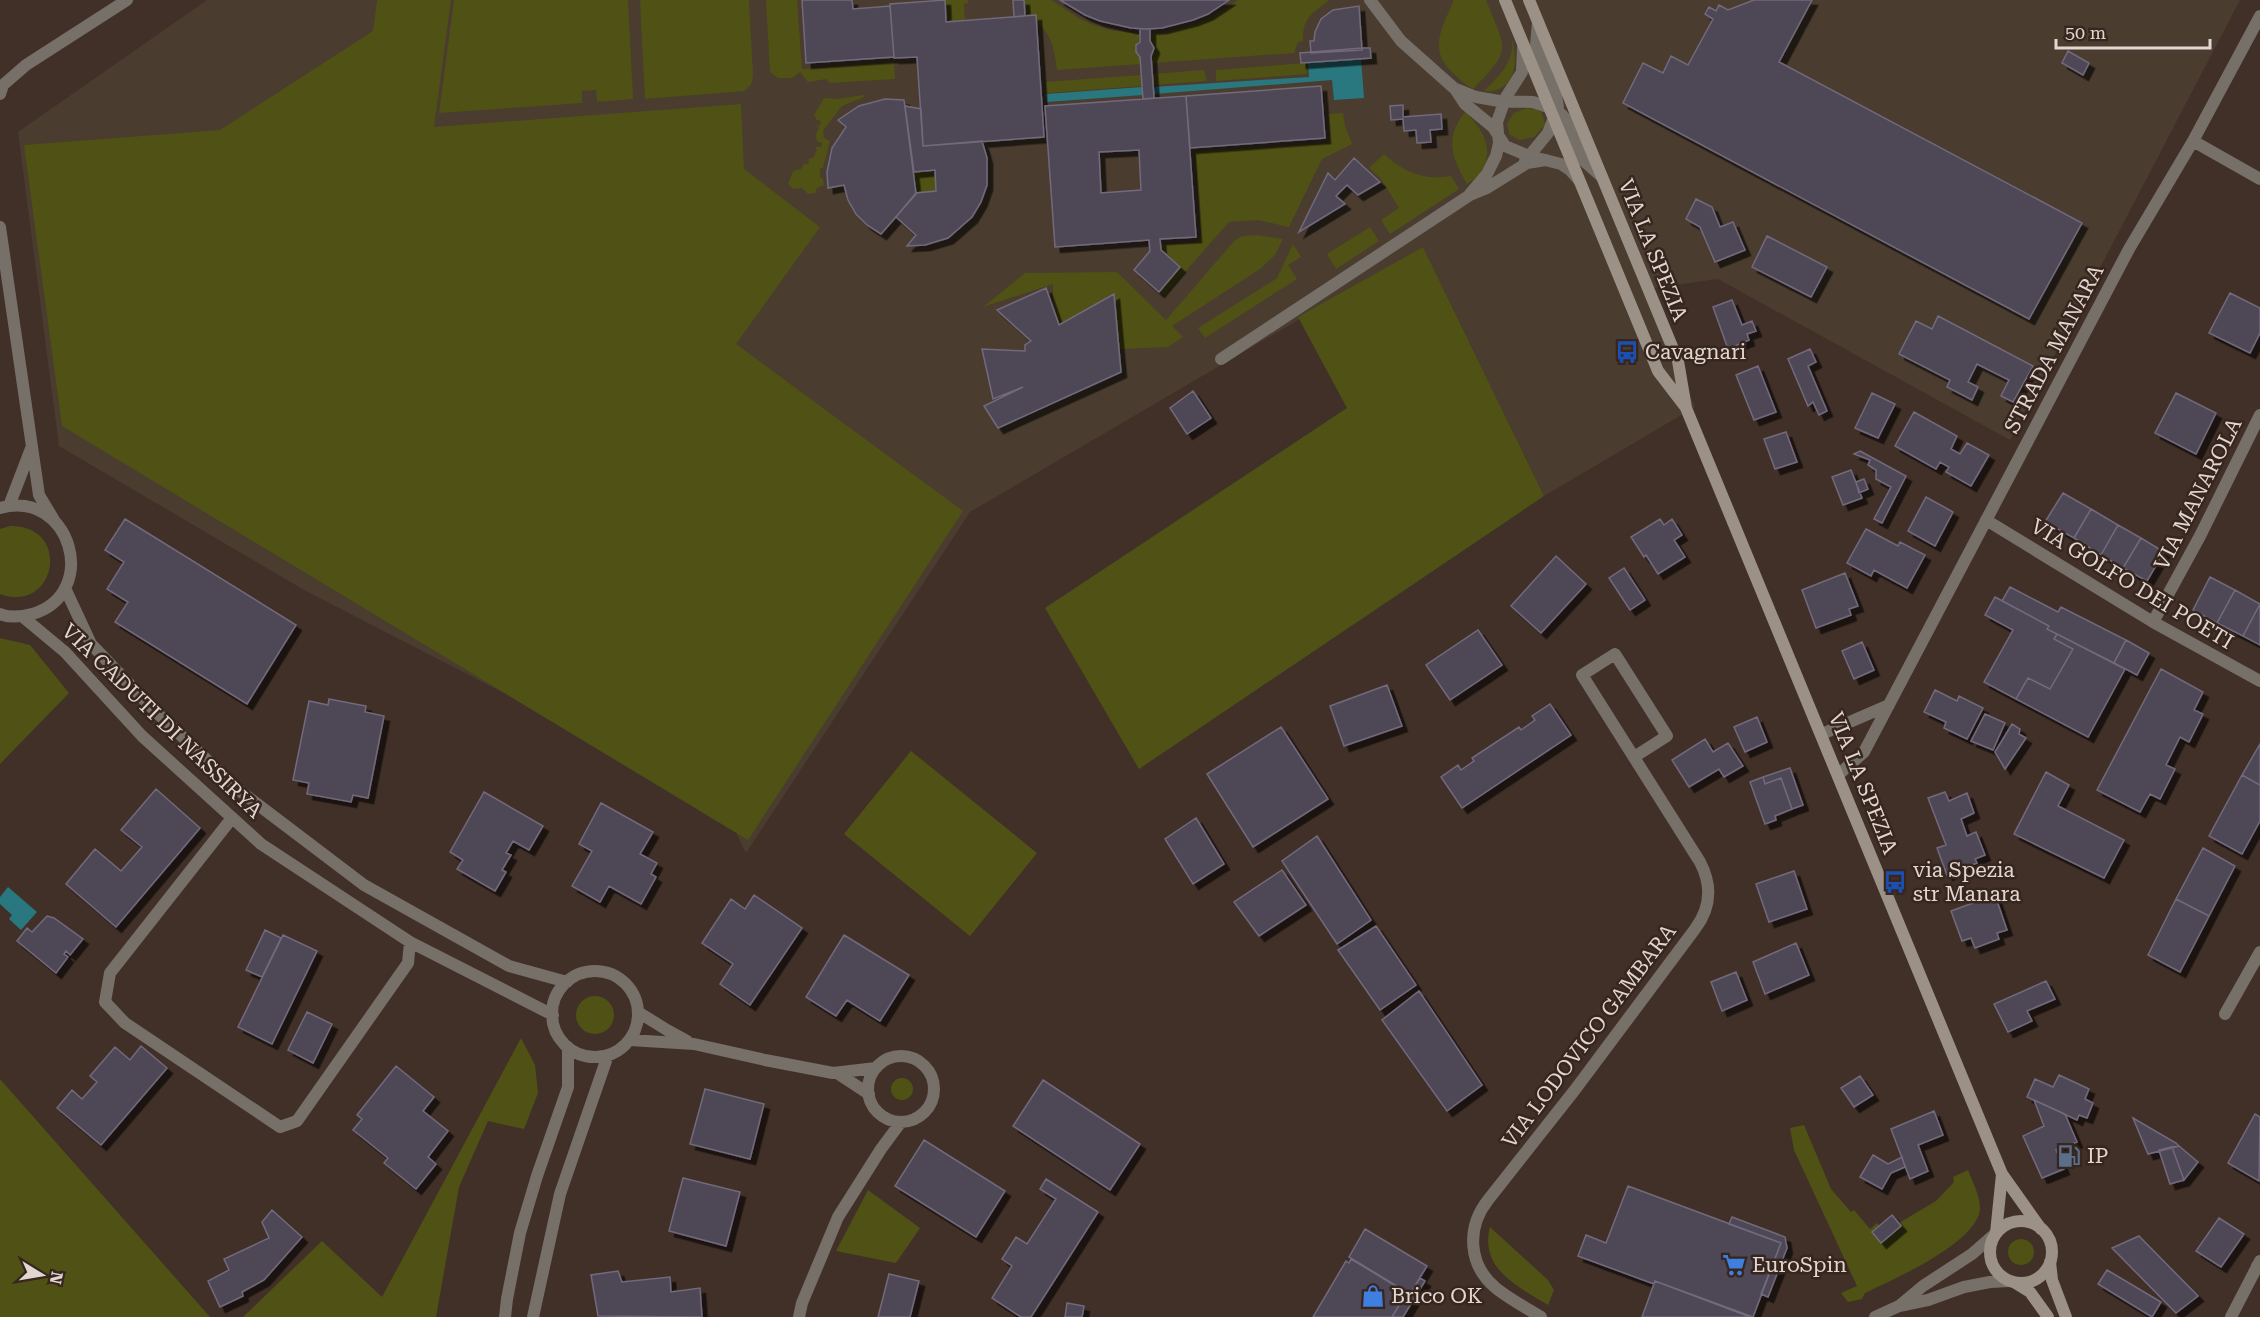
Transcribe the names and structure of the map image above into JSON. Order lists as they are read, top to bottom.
{
  "streets": {
    "main road": ["VIA LA SPEZIA"],
    "street": [
      "STRADA MANARA",
      "VIA MANAROLA",
      "VIA GOLFO DEI POETI",
      "VIA CADUTI DI NASSIRYA",
      "VIA LODOVICO GAMBARA"
    ]
  },
  "crossings": [
    ["VIA LA SPEZIA", "STRADA MANARA"],
    ["STRADA MANARA", "VIA GOLFO DEI POETI"],
    ["VIA MANAROLA", "VIA GOLFO DEI POETI"]
  ],
  "places": {
    "bus stop": ["Cavagnari", "via Spezia str Manara"],
    "fuel station": ["IP"],
    "supermarket": ["EuroSpin"],
    "shop": ["Brico OK"]
  },
  "scale_bar": "50 m",
  "north": "right"
}
